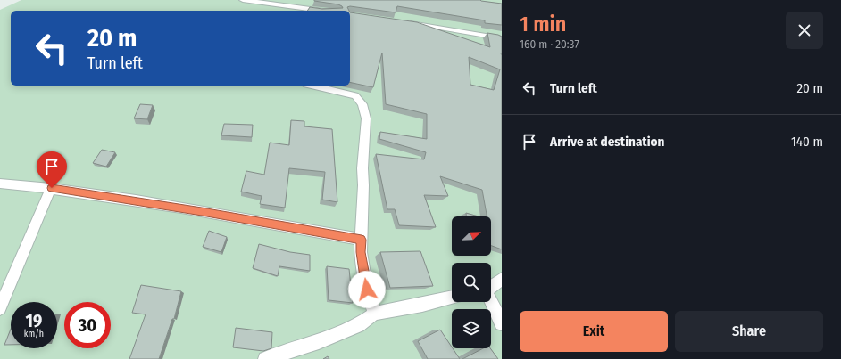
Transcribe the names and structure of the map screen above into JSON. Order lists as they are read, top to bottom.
{
  "north": "top right",
  "page": {
    "heading": ["1 min", "160 m · 20:37"],
    "turn": ["20 m", "Turn left"],
    "list": [
      {
        "name": "Turn left",
        "value": "20 m"
      },
      {
        "name": "Arrive at destination",
        "value": "140 m"
      }
    ],
    "speed": "19 km/h",
    "limit": "30",
    "buttons": ["Exit", "Share"]
  }
}
